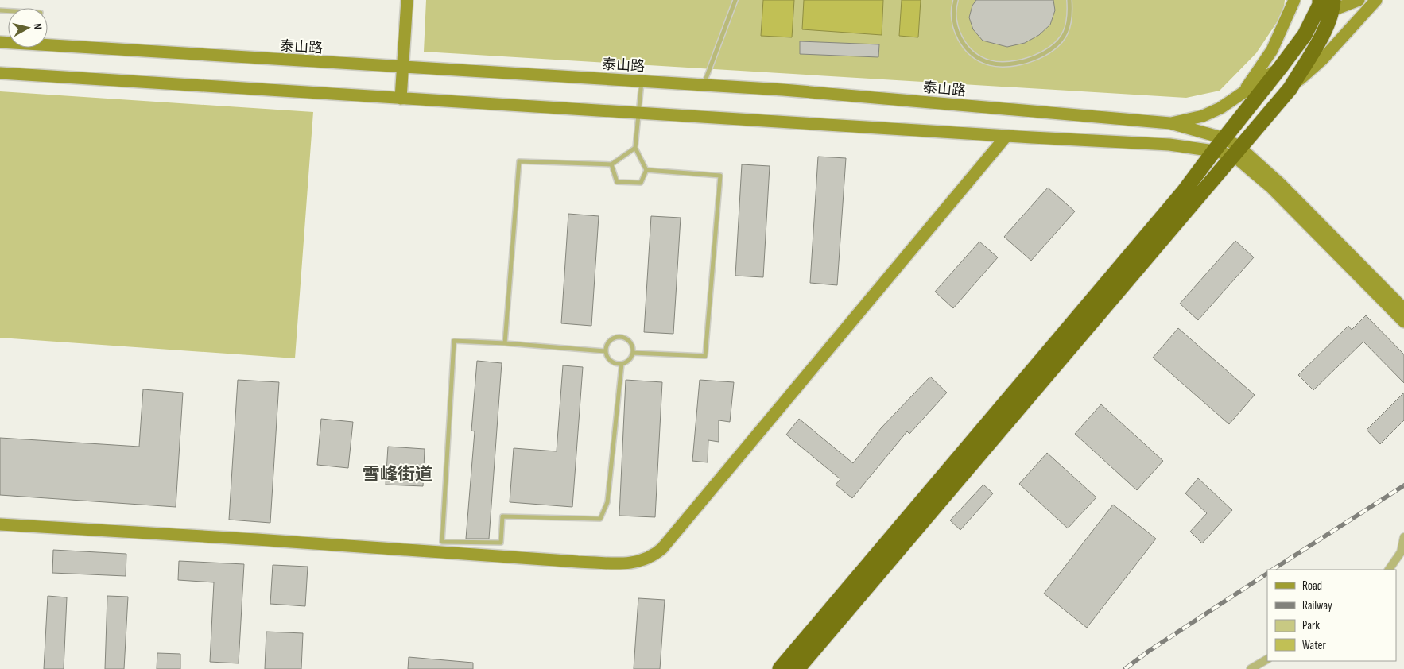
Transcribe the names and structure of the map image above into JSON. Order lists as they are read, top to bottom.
{
  "streets": {
    "street": ["泰山路"]
  },
  "districts": ["雪峰街道"],
  "legend": [
    "Road",
    "Railway",
    "Park",
    "Water"
  ],
  "north": "right"
}
